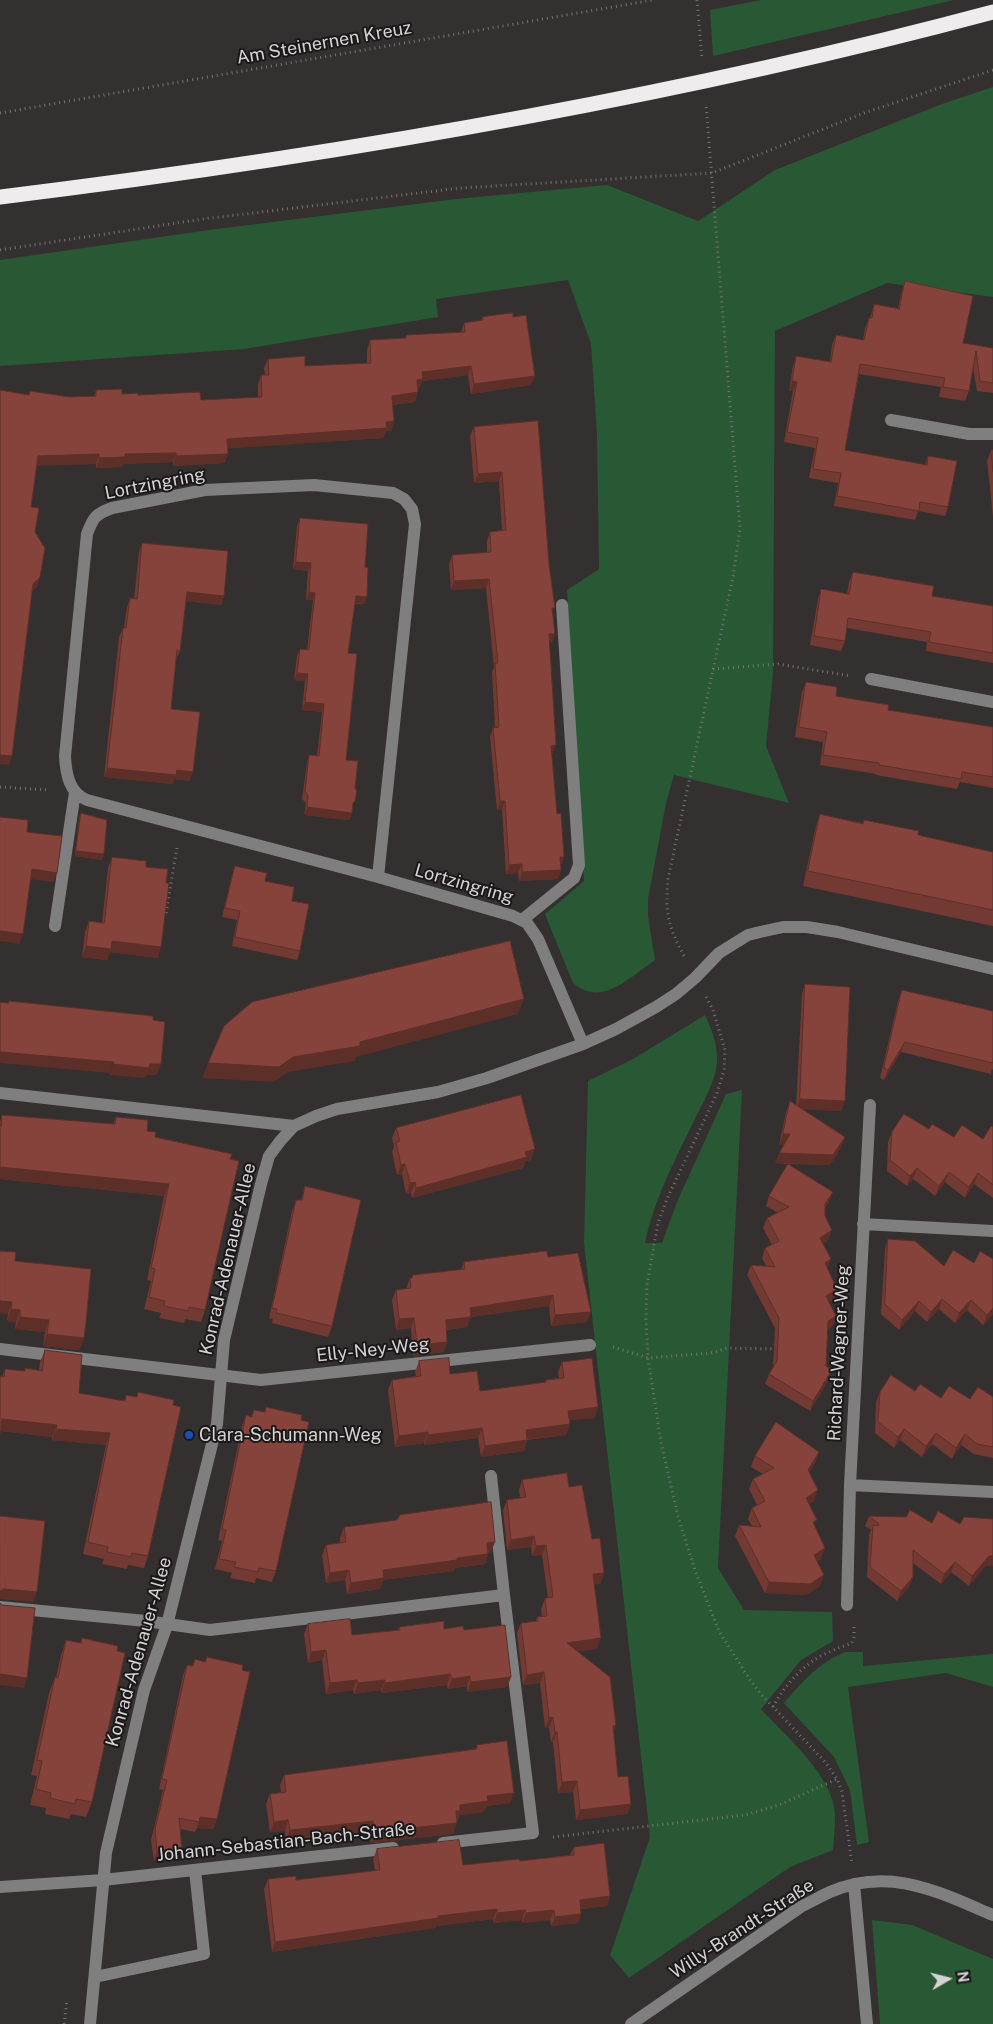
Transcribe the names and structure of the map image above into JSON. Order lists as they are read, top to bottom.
{
  "streets": {
    "street": [
      "Lortzingring",
      "Konrad-Adenauer-Allee",
      "Elly-Ney-Weg",
      "Richard-Wagner-Weg",
      "Johann-Sebastian-Bach-Straße",
      "Willy-Brandt-Straße"
    ],
    "path": ["Am Steinernen Kreuz"]
  },
  "crossings": [
    ["Lortzingring", "Konrad-Adenauer-Allee"],
    ["Konrad-Adenauer-Allee", "Elly-Ney-Weg"],
    ["Konrad-Adenauer-Allee", "Johann-Sebastian-Bach-Straße"]
  ],
  "places": ["Clara-Schumann-Weg"],
  "north": "right"
}
